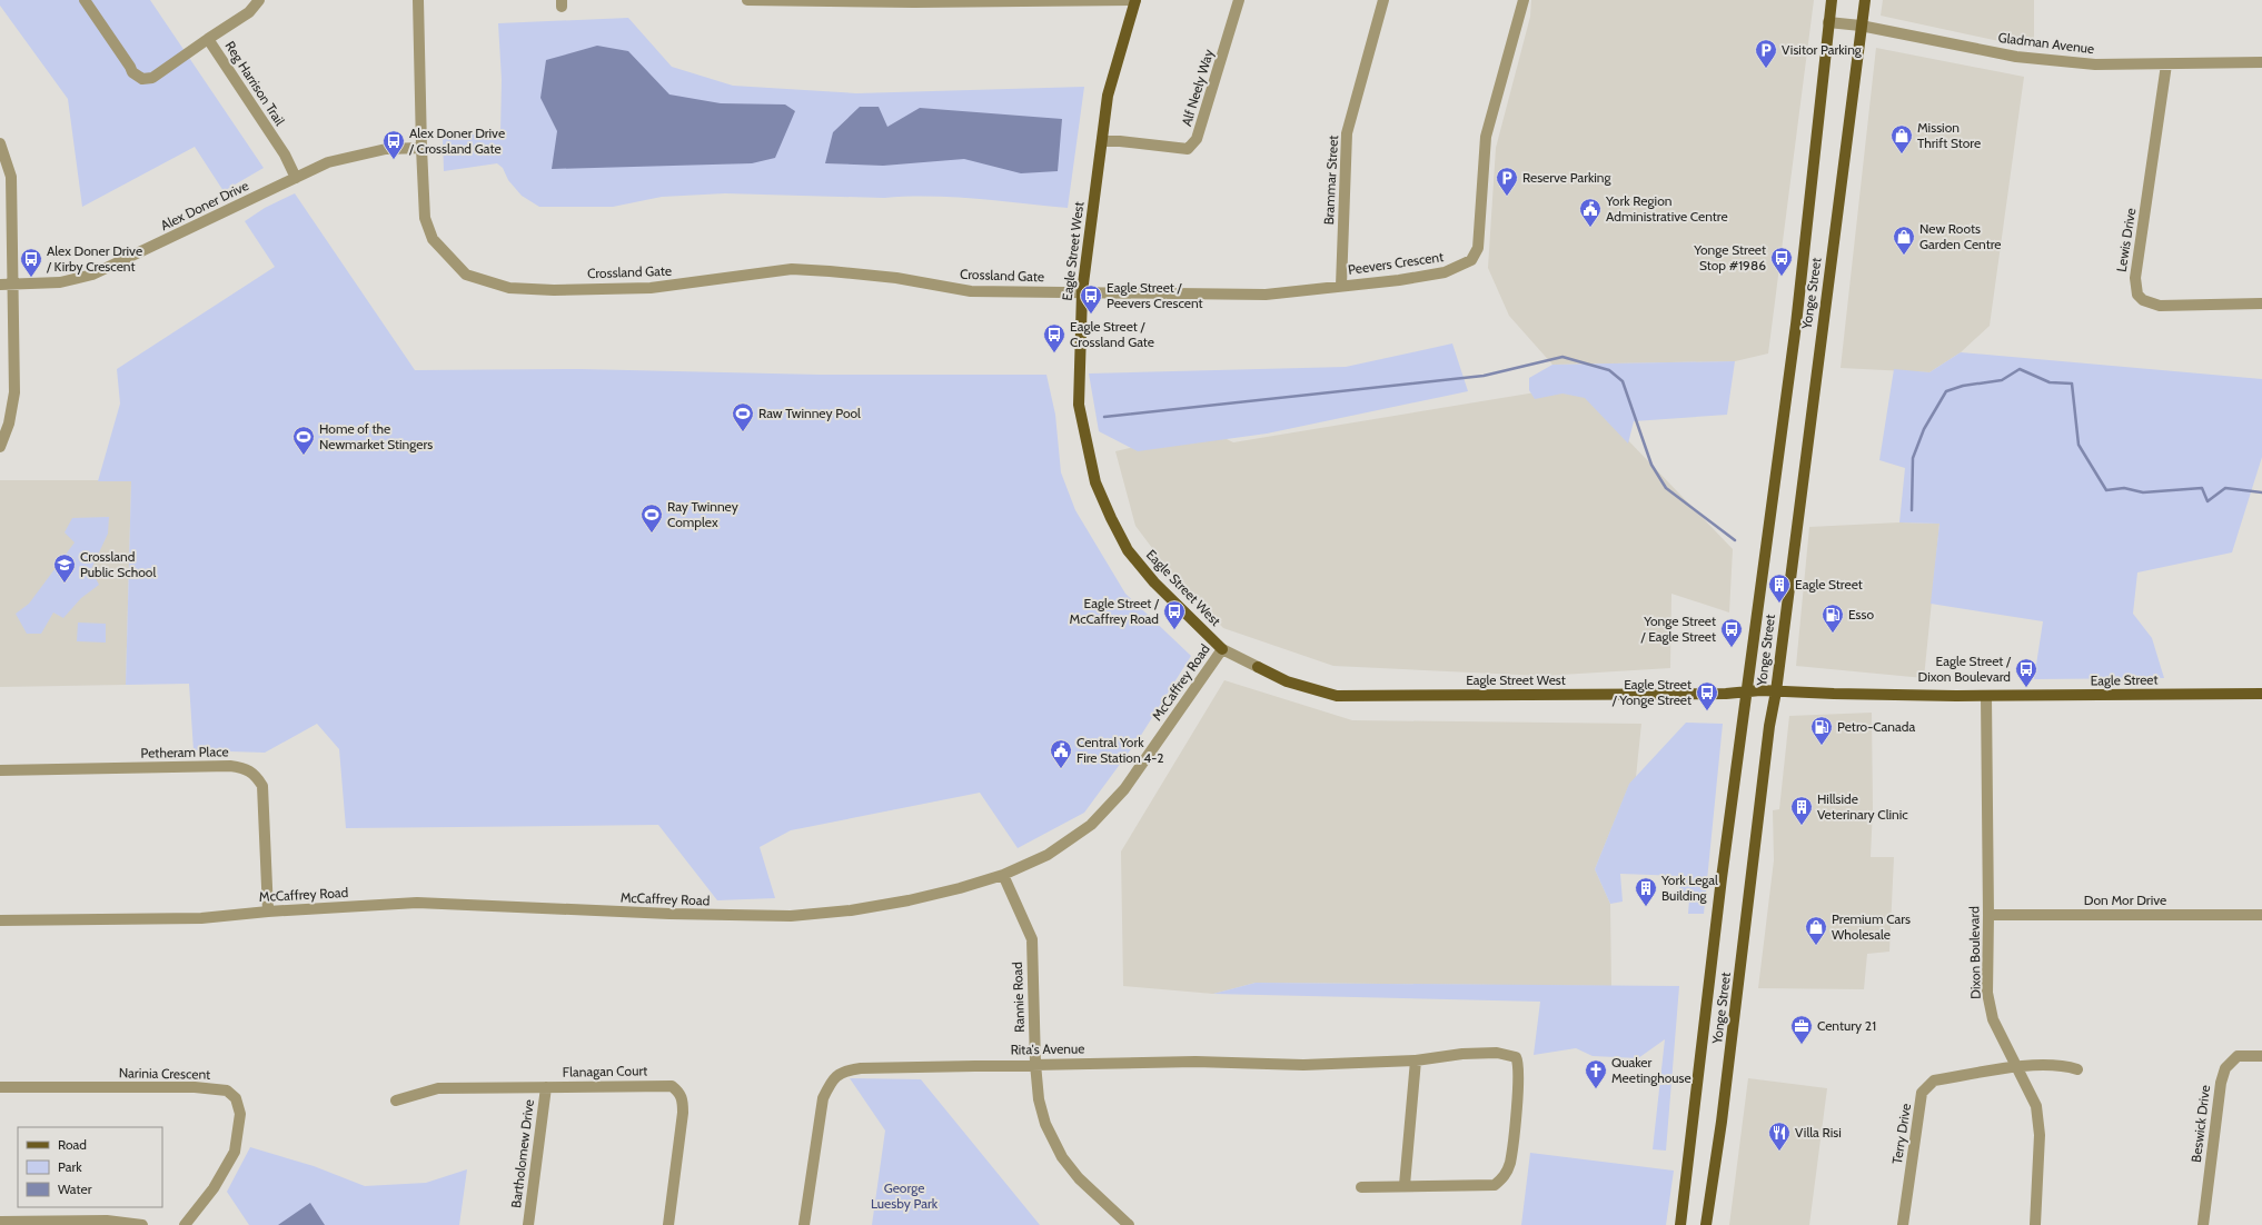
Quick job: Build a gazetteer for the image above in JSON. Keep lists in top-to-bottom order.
{
  "streets": {
    "main road": ["Eagle Street West", "Yonge Street", "Eagle Street"],
    "street": [
      "Gladman Avenue",
      "Reg Harrison Trail",
      "Alf Neely Way",
      "Brammar Street",
      "Alex Doner Drive",
      "Lewis Drive",
      "Peevers Crescent",
      "Crossland Gate",
      "McCaffrey Road",
      "Petheram Place",
      "Don Mor Drive",
      "Dixon Boulevard",
      "Rannie Road",
      "Rita's Avenue",
      "Flanagan Court",
      "Narinia Crescent",
      "Beswick Drive",
      "Terry Drive",
      "Bartholomew Drive"
    ]
  },
  "crossings": [
    ["Gladman Avenue", "Lewis Drive"],
    ["Gladman Avenue", "Yonge Street"],
    ["Reg Harrison Trail", "Alex Doner Drive"],
    ["Alf Neely Way", "Eagle Street West"],
    ["Brammar Street", "Peevers Crescent"],
    ["Alex Doner Drive", "Crossland Gate"],
    ["Eagle Street West", "Peevers Crescent"],
    ["Eagle Street West", "Crossland Gate"],
    ["Eagle Street West", "Yonge Street"],
    ["Eagle Street West", "Eagle Street"],
    ["Eagle Street West", "McCaffrey Road"],
    ["Peevers Crescent", "Crossland Gate"],
    ["Yonge Street", "Eagle Street"],
    ["Eagle Street", "Dixon Boulevard"],
    ["McCaffrey Road", "Petheram Place"],
    ["McCaffrey Road", "Rannie Road"],
    ["Don Mor Drive", "Dixon Boulevard"],
    ["Dixon Boulevard", "Terry Drive"],
    ["Rannie Road", "Rita's Avenue"],
    ["Flanagan Court", "Bartholomew Drive"]
  ],
  "parks": ["George Luesby Park"],
  "places": {
    "parking": ["Visitor Parking", "Reserve Parking"],
    "shop": ["Mission Thrift Store", "New Roots Garden Centre", "Premium Cars Wholesale"],
    "bus stop": [
      "Alex Doner Drive / Crossland Gate",
      "Yonge Street Stop #1986",
      "Alex Doner Drive / Kirby Crescent",
      "Eagle Street / Peevers Crescent",
      "Eagle Street / Crossland Gate",
      "Eagle Street / McCaffrey Road",
      "Yonge Street / Eagle Street",
      "Eagle Street / Dixon Boulevard",
      "Eagle Street / Yonge Street"
    ],
    "public building": ["York Region Administrative Centre", "Central York Fire Station 4-2"],
    "sports": ["Raw Twinney Pool", "Home of the Newmarket Stingers", "Ray Twinney Complex"],
    "school or university": ["Crossland Public School"],
    "building": ["Eagle Street", "Hillside Veterinary Clinic", "York Legal Building"],
    "fuel station": ["Esso", "Petro-Canada"],
    "office": ["Century 21"],
    "church": ["Quaker Meetinghouse"],
    "restaurant": ["Villa Risi"]
  },
  "legend": ["Road", "Park", "Water"]
}
